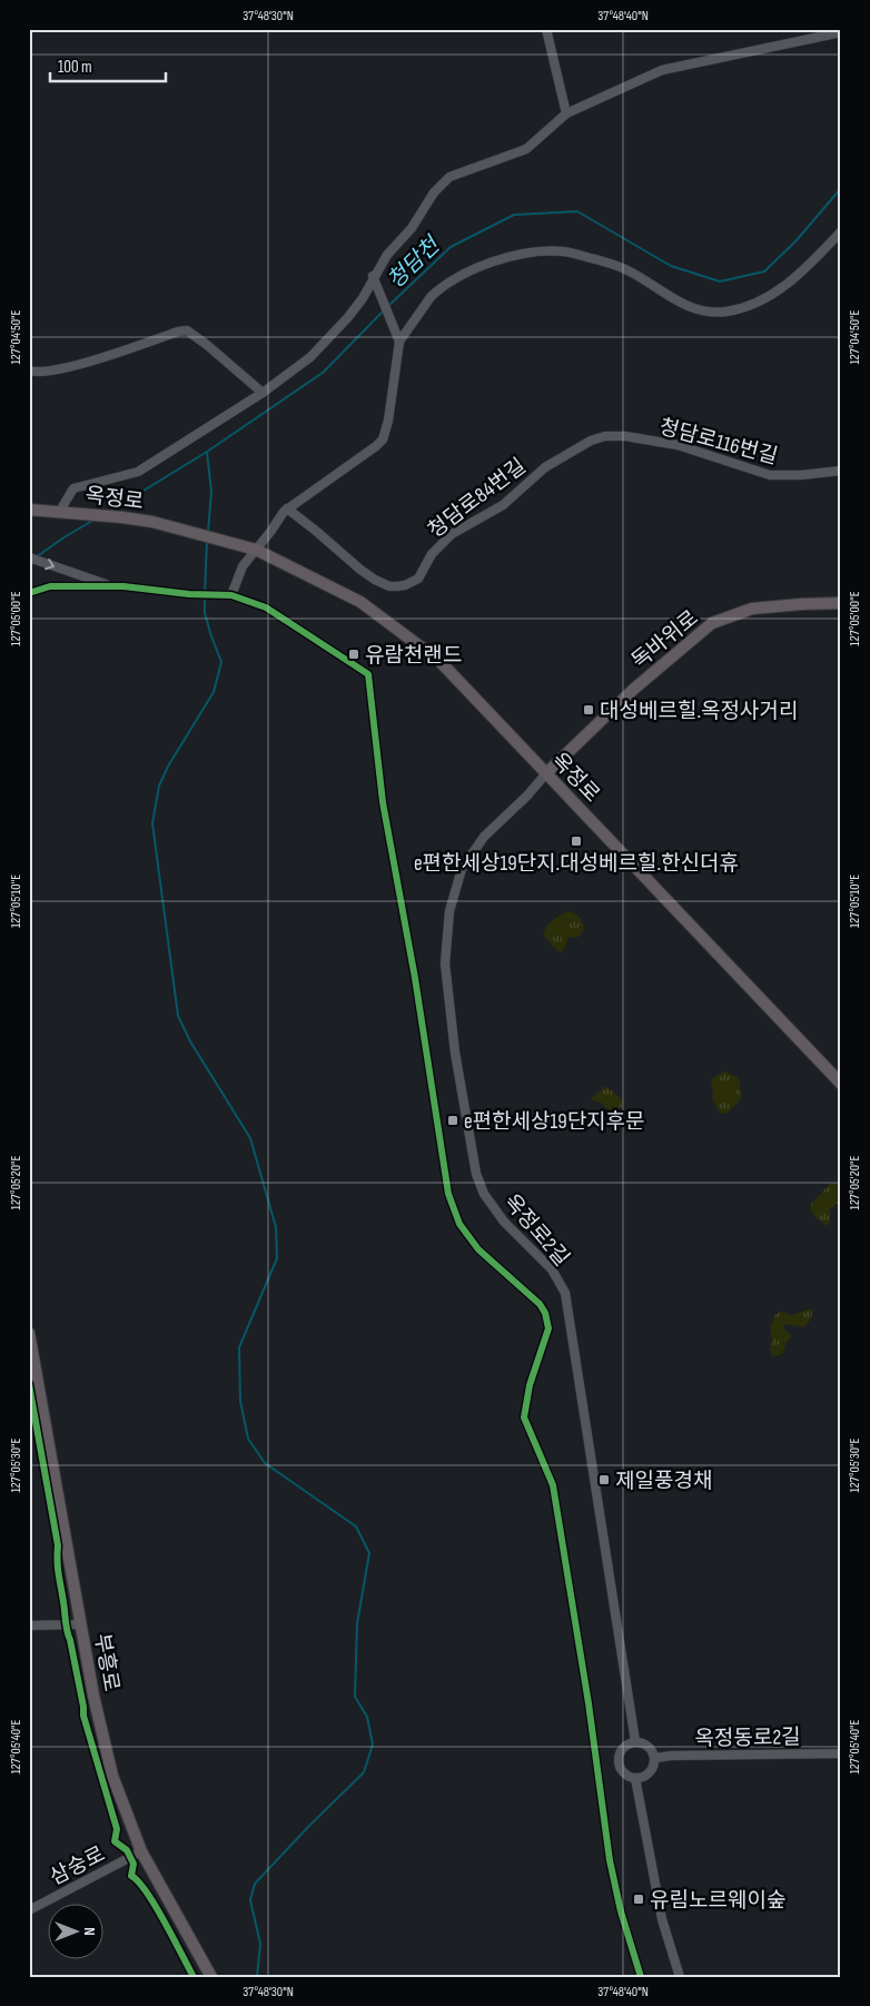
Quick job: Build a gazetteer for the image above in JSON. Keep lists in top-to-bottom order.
{
  "streets": {
    "main road": ["옥정로", "독바위로", "부흥로"],
    "street": [
      "청담로116번길",
      "청담로84번길",
      "옥정로2길",
      "옥정동로2길",
      "삼숭로"
    ]
  },
  "crossings": [
    ["청담로116번길", "청담로84번길"],
    ["옥정로", "독바위로"],
    ["옥정로", "옥정로2길"],
    ["독바위로", "옥정로2길"],
    ["옥정로2길", "옥정동로2길"],
    ["부흥로", "삼숭로"]
  ],
  "water": ["청담천"],
  "places": {
    "transit": [
      "유람천랜드",
      "대성베르힐.옥정사거리",
      "e편한세상19단지.대성베르힐.한신더휴",
      "e편한세상19단지후문",
      "제일풍경채",
      "유림노르웨이숲"
    ]
  },
  "scale_bar": "100 m",
  "north": "right",
  "coordinates": [
    "37°48'30\"N",
    "37°48'40\"N",
    "127°04'50\"E",
    "127°05'00\"E",
    "127°05'10\"E",
    "127°05'20\"E",
    "127°05'30\"E",
    "127°05'40\"E"
  ]
}
